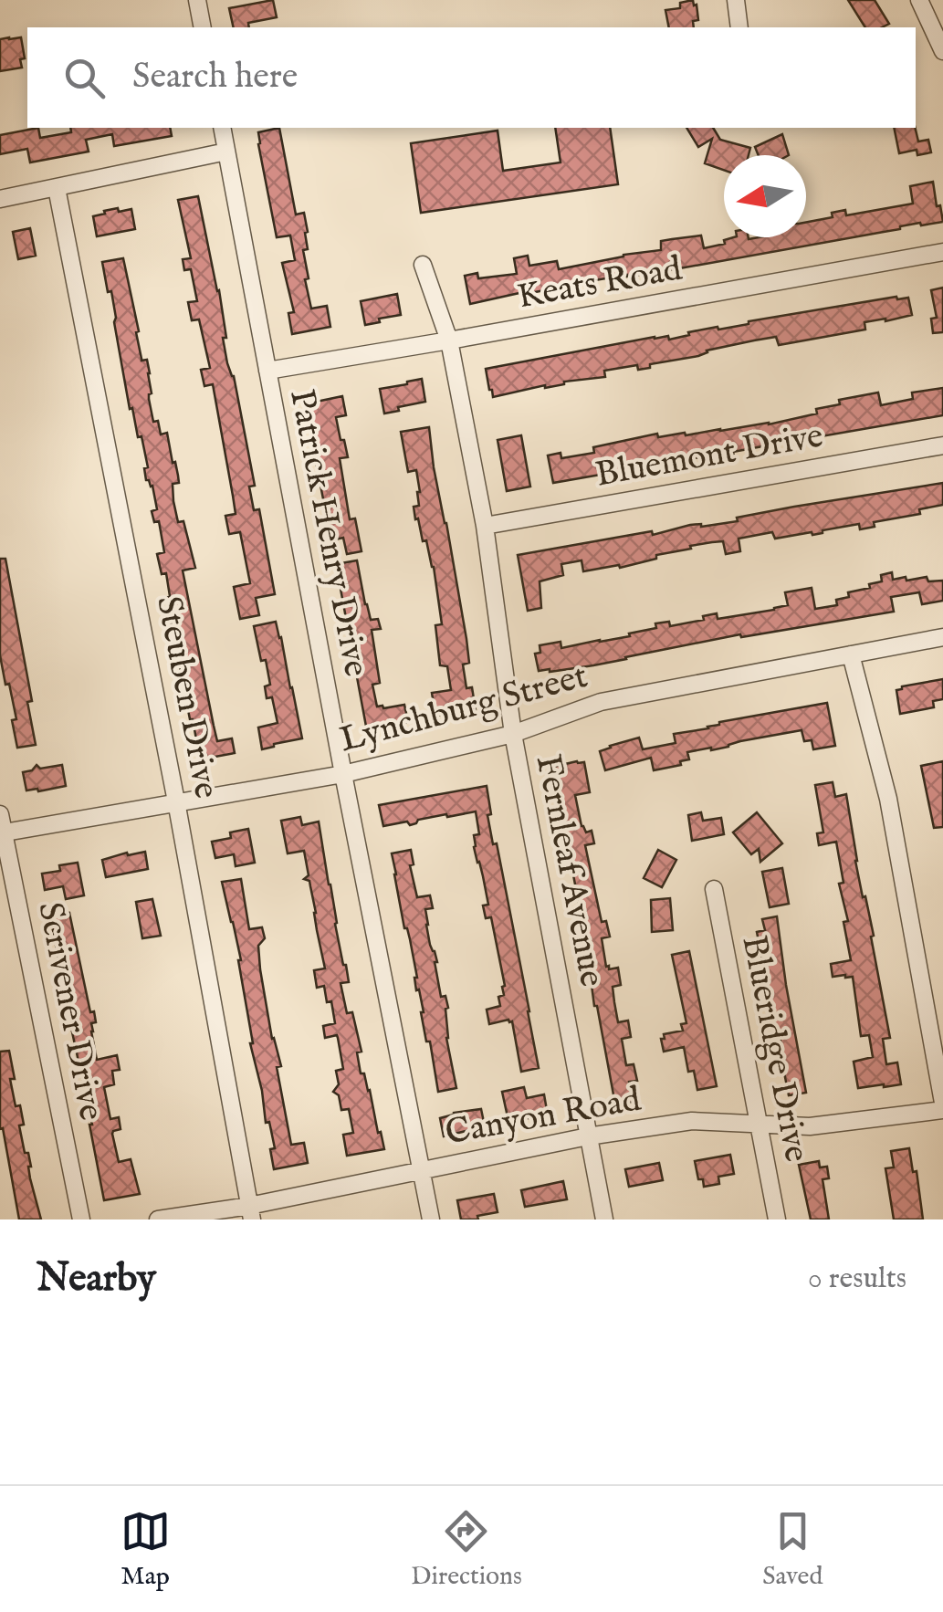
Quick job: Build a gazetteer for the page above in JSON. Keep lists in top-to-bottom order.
{
  "streets": {
    "street": [
      "Keats Road",
      "Bluemont Drive",
      "Patrick Henry Drive",
      "Steuben Drive",
      "Lynchburg Street",
      "Fernleaf Avenue",
      "Scrivener Drive",
      "Blueridge Drive",
      "Canyon Road"
    ]
  },
  "crossings": [
    ["Keats Road", "Patrick Henry Drive"],
    ["Keats Road", "Fernleaf Avenue"],
    ["Bluemont Drive", "Fernleaf Avenue"],
    ["Patrick Henry Drive", "Lynchburg Street"],
    ["Patrick Henry Drive", "Canyon Road"],
    ["Steuben Drive", "Lynchburg Street"],
    ["Steuben Drive", "Canyon Road"],
    ["Lynchburg Street", "Fernleaf Avenue"],
    ["Lynchburg Street", "Scrivener Drive"],
    ["Fernleaf Avenue", "Canyon Road"],
    ["Blueridge Drive", "Canyon Road"]
  ],
  "north": "left",
  "page": {
    "search": "Search here",
    "heading": ["Nearby", "0 results"],
    "nav": ["Map", "Directions", "Saved"]
  }
}
